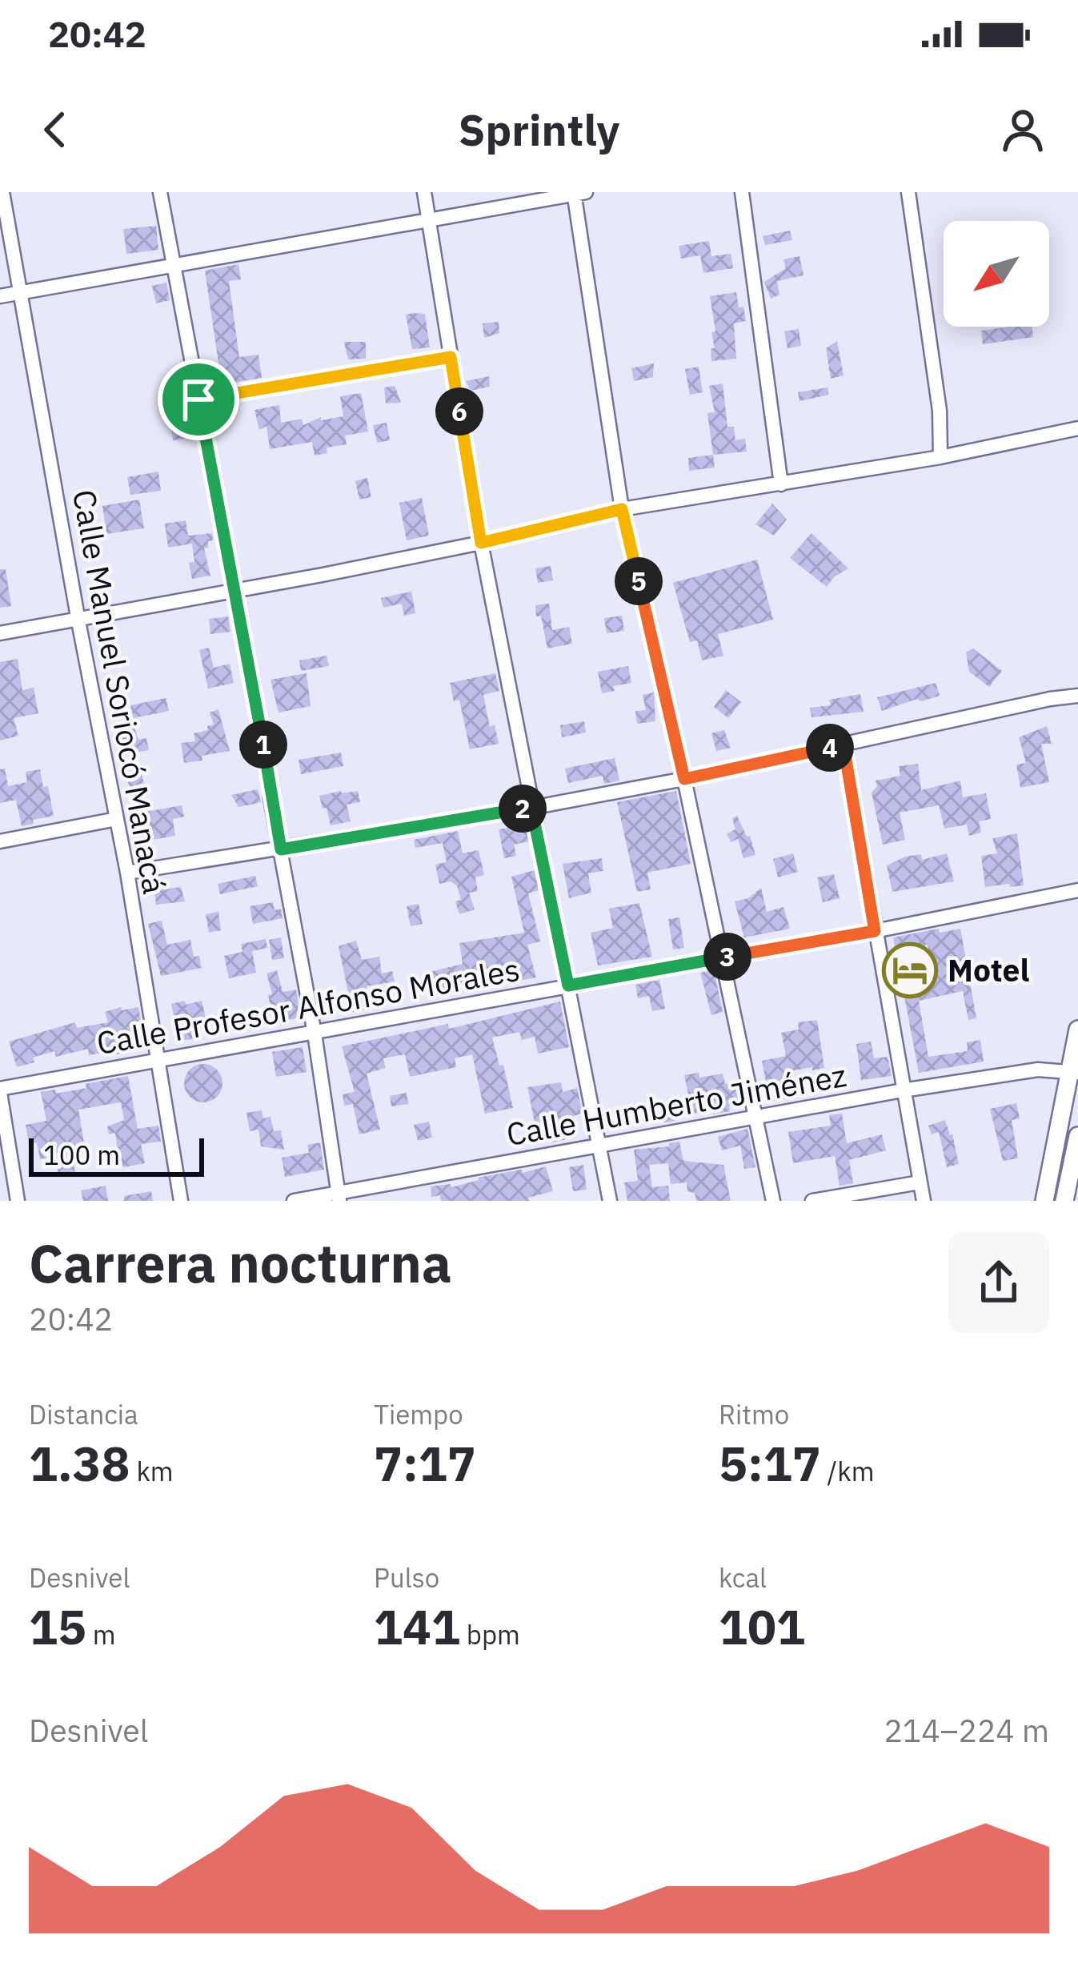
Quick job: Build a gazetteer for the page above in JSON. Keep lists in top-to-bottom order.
{
  "streets": {
    "street": ["Calle Manuel Soriocó Manacá", "Calle Profesor Alfonso Morales", "Calle Humberto Jiménez"]
  },
  "crossings": [
    ["Calle Manuel Soriocó Manacá", "Calle Profesor Alfonso Morales"]
  ],
  "places": {
    "hotel": ["Motel"]
  },
  "scale_bar": "100 m",
  "north": "bottom left",
  "page": {
    "status": "20:42",
    "header": "Sprintly",
    "pins": [
      "6",
      "5",
      "1",
      "4",
      "2",
      "3"
    ],
    "scale": "100 m",
    "heading": ["Carrera nocturna", "20:42"],
    "stats": [
      ["Distancia", "1.38 km"],
      ["Tiempo", "7:17"],
      ["Ritmo", "5:17 /km"],
      ["Desnivel", "15 m"],
      ["Pulso", "141 bpm"],
      ["kcal", "101"]
    ],
    "chart": ["Desnivel", "214–224 m"]
  }
}
